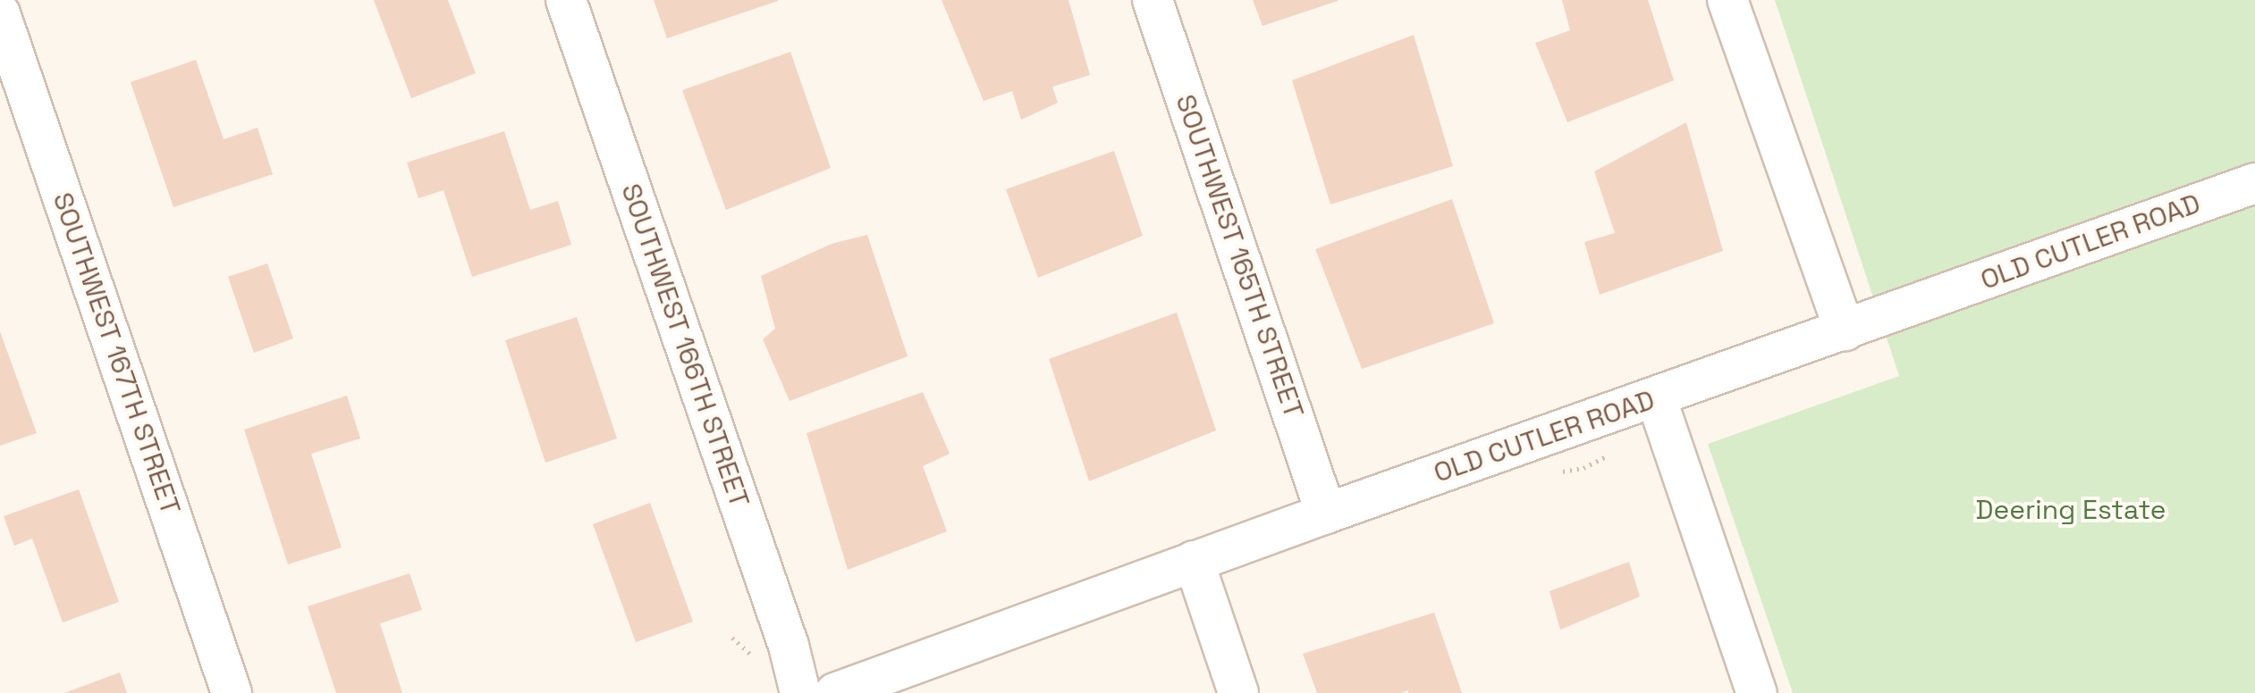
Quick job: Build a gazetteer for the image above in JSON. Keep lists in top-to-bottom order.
{
  "streets": {
    "street": [
      "OLD CUTLER ROAD",
      "SOUTHWEST 165TH STREET",
      "SOUTHWEST 166TH STREET",
      "SOUTHWEST 167TH STREET"
    ]
  },
  "crossings": [
    ["OLD CUTLER ROAD", "SOUTHWEST 165TH STREET"]
  ],
  "parks": ["Deering Estate"]
}
